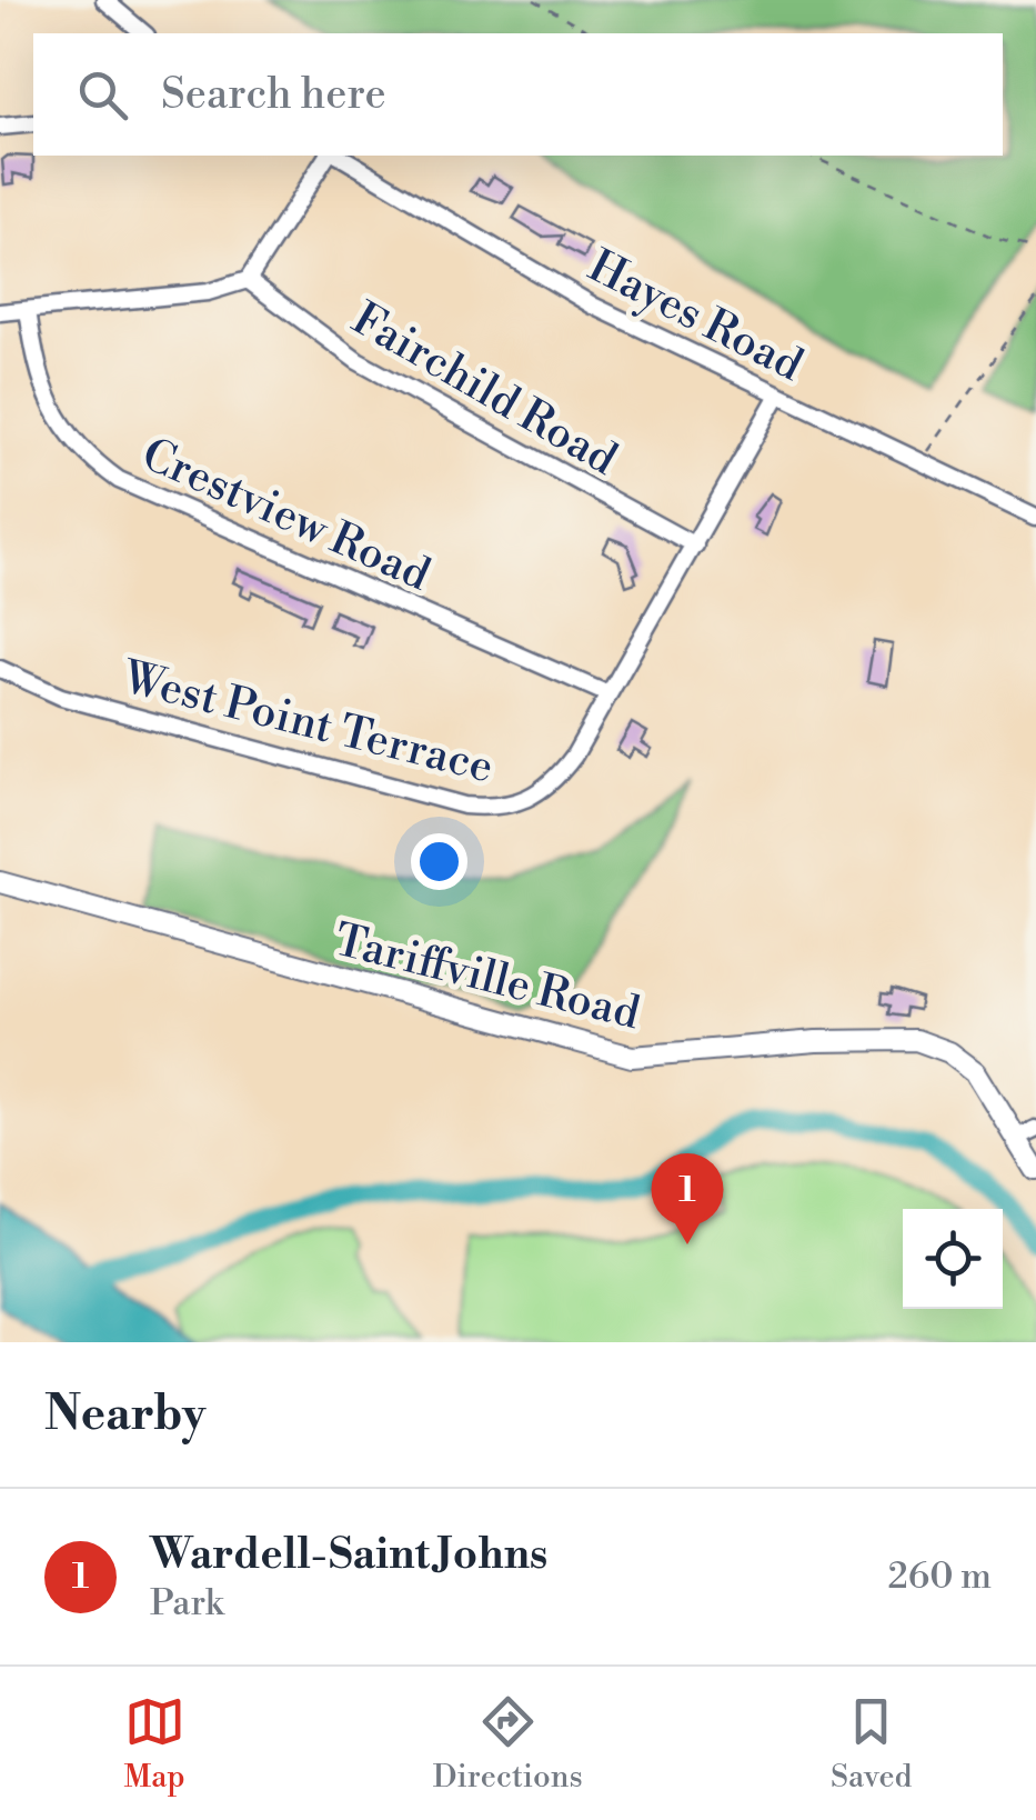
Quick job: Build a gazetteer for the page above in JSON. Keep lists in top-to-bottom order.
{
  "streets": {
    "main road": ["Tariffville Road"],
    "street": [
      "Hayes Road",
      "Fairchild Road",
      "Crestview Road",
      "West Point Terrace"
    ]
  },
  "crossings": [
    ["Hayes Road", "West Point Terrace"],
    ["Fairchild Road", "West Point Terrace"],
    ["Crestview Road", "West Point Terrace"]
  ],
  "page": {
    "search": "Search here",
    "pins": "1",
    "heading": "Nearby",
    "list": [
      {
        "mark": "1",
        "name": "Wardell-Saint Johns",
        "note": "Park",
        "value": "260 m"
      }
    ],
    "nav": ["Map", "Directions", "Saved"]
  }
}
